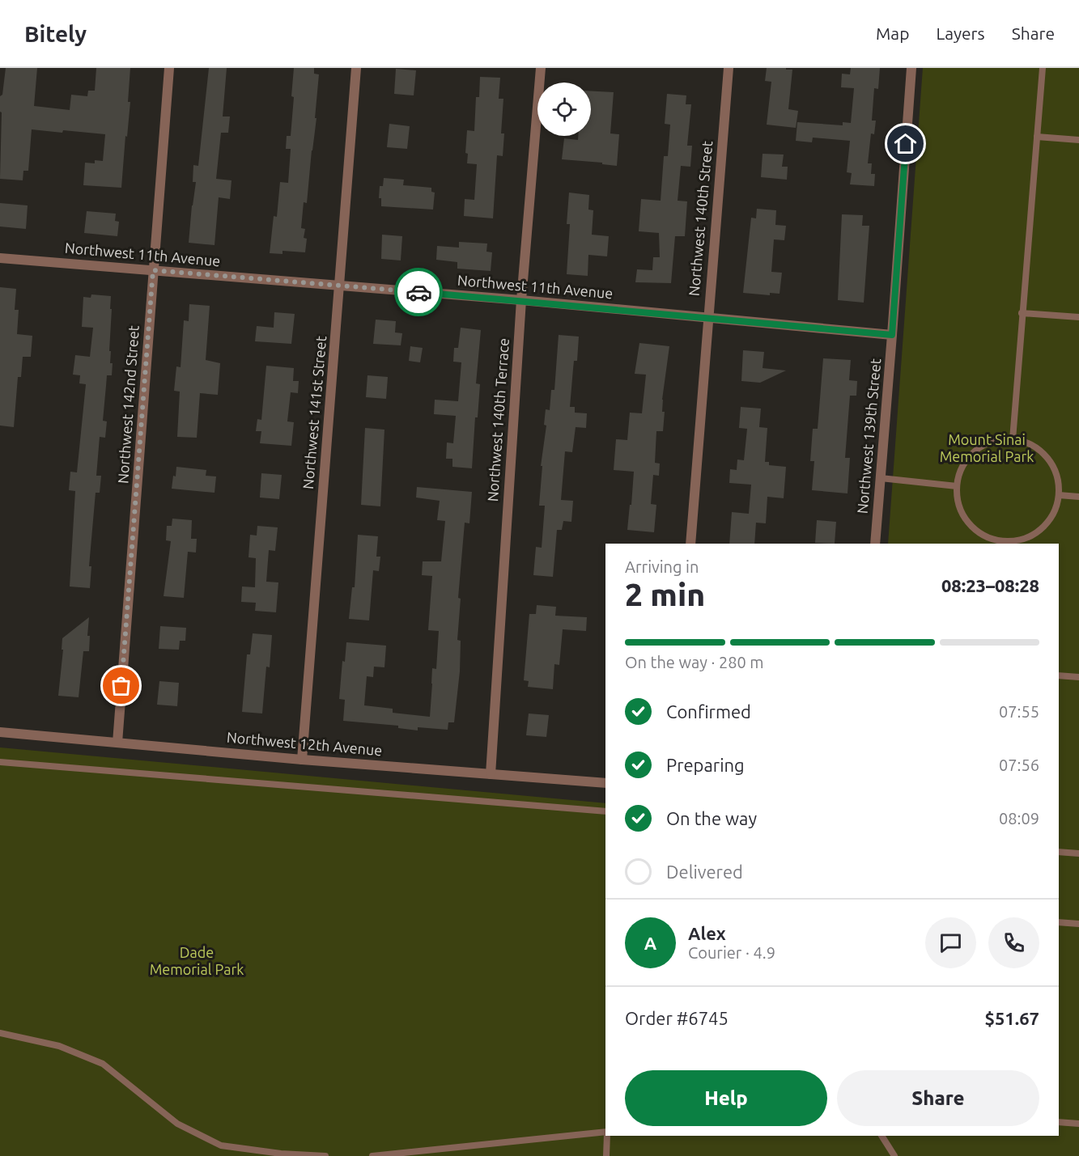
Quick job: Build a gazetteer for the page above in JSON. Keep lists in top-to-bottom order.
{
  "streets": {
    "street": [
      "Northwest 140th Street",
      "Northwest 11th Avenue",
      "Northwest 142nd Street",
      "Northwest 141st Street",
      "Northwest 140th Terrace",
      "Northwest 139th Street",
      "Northwest 12th Avenue"
    ]
  },
  "crossings": [
    ["Northwest 140th Street", "Northwest 11th Avenue"],
    ["Northwest 11th Avenue", "Northwest 142nd Street"],
    ["Northwest 11th Avenue", "Northwest 141st Street"],
    ["Northwest 11th Avenue", "Northwest 140th Terrace"],
    ["Northwest 11th Avenue", "Northwest 139th Street"],
    ["Northwest 142nd Street", "Northwest 12th Avenue"],
    ["Northwest 141st Street", "Northwest 12th Avenue"],
    ["Northwest 140th Terrace", "Northwest 12th Avenue"]
  ],
  "parks": ["Mount Sinai Memorial Park", "Dade Memorial Park"],
  "page": {
    "header": "Bitely",
    "nav": ["Map", "Layers", "Share"],
    "heading": ["2 min", "Arriving in", "08:23–08:28"],
    "panel": [
      "Alex",
      "Courier · 4.9",
      "Order #6745",
      "$51.67"
    ],
    "bar": "On the way · 280 m",
    "list": [
      ["Confirmed", "07:55"],
      ["Preparing", "07:56"],
      ["On the way", "08:09"],
      "Delivered"
    ],
    "round": "A",
    "buttons": ["Help", "Share"]
  }
}
